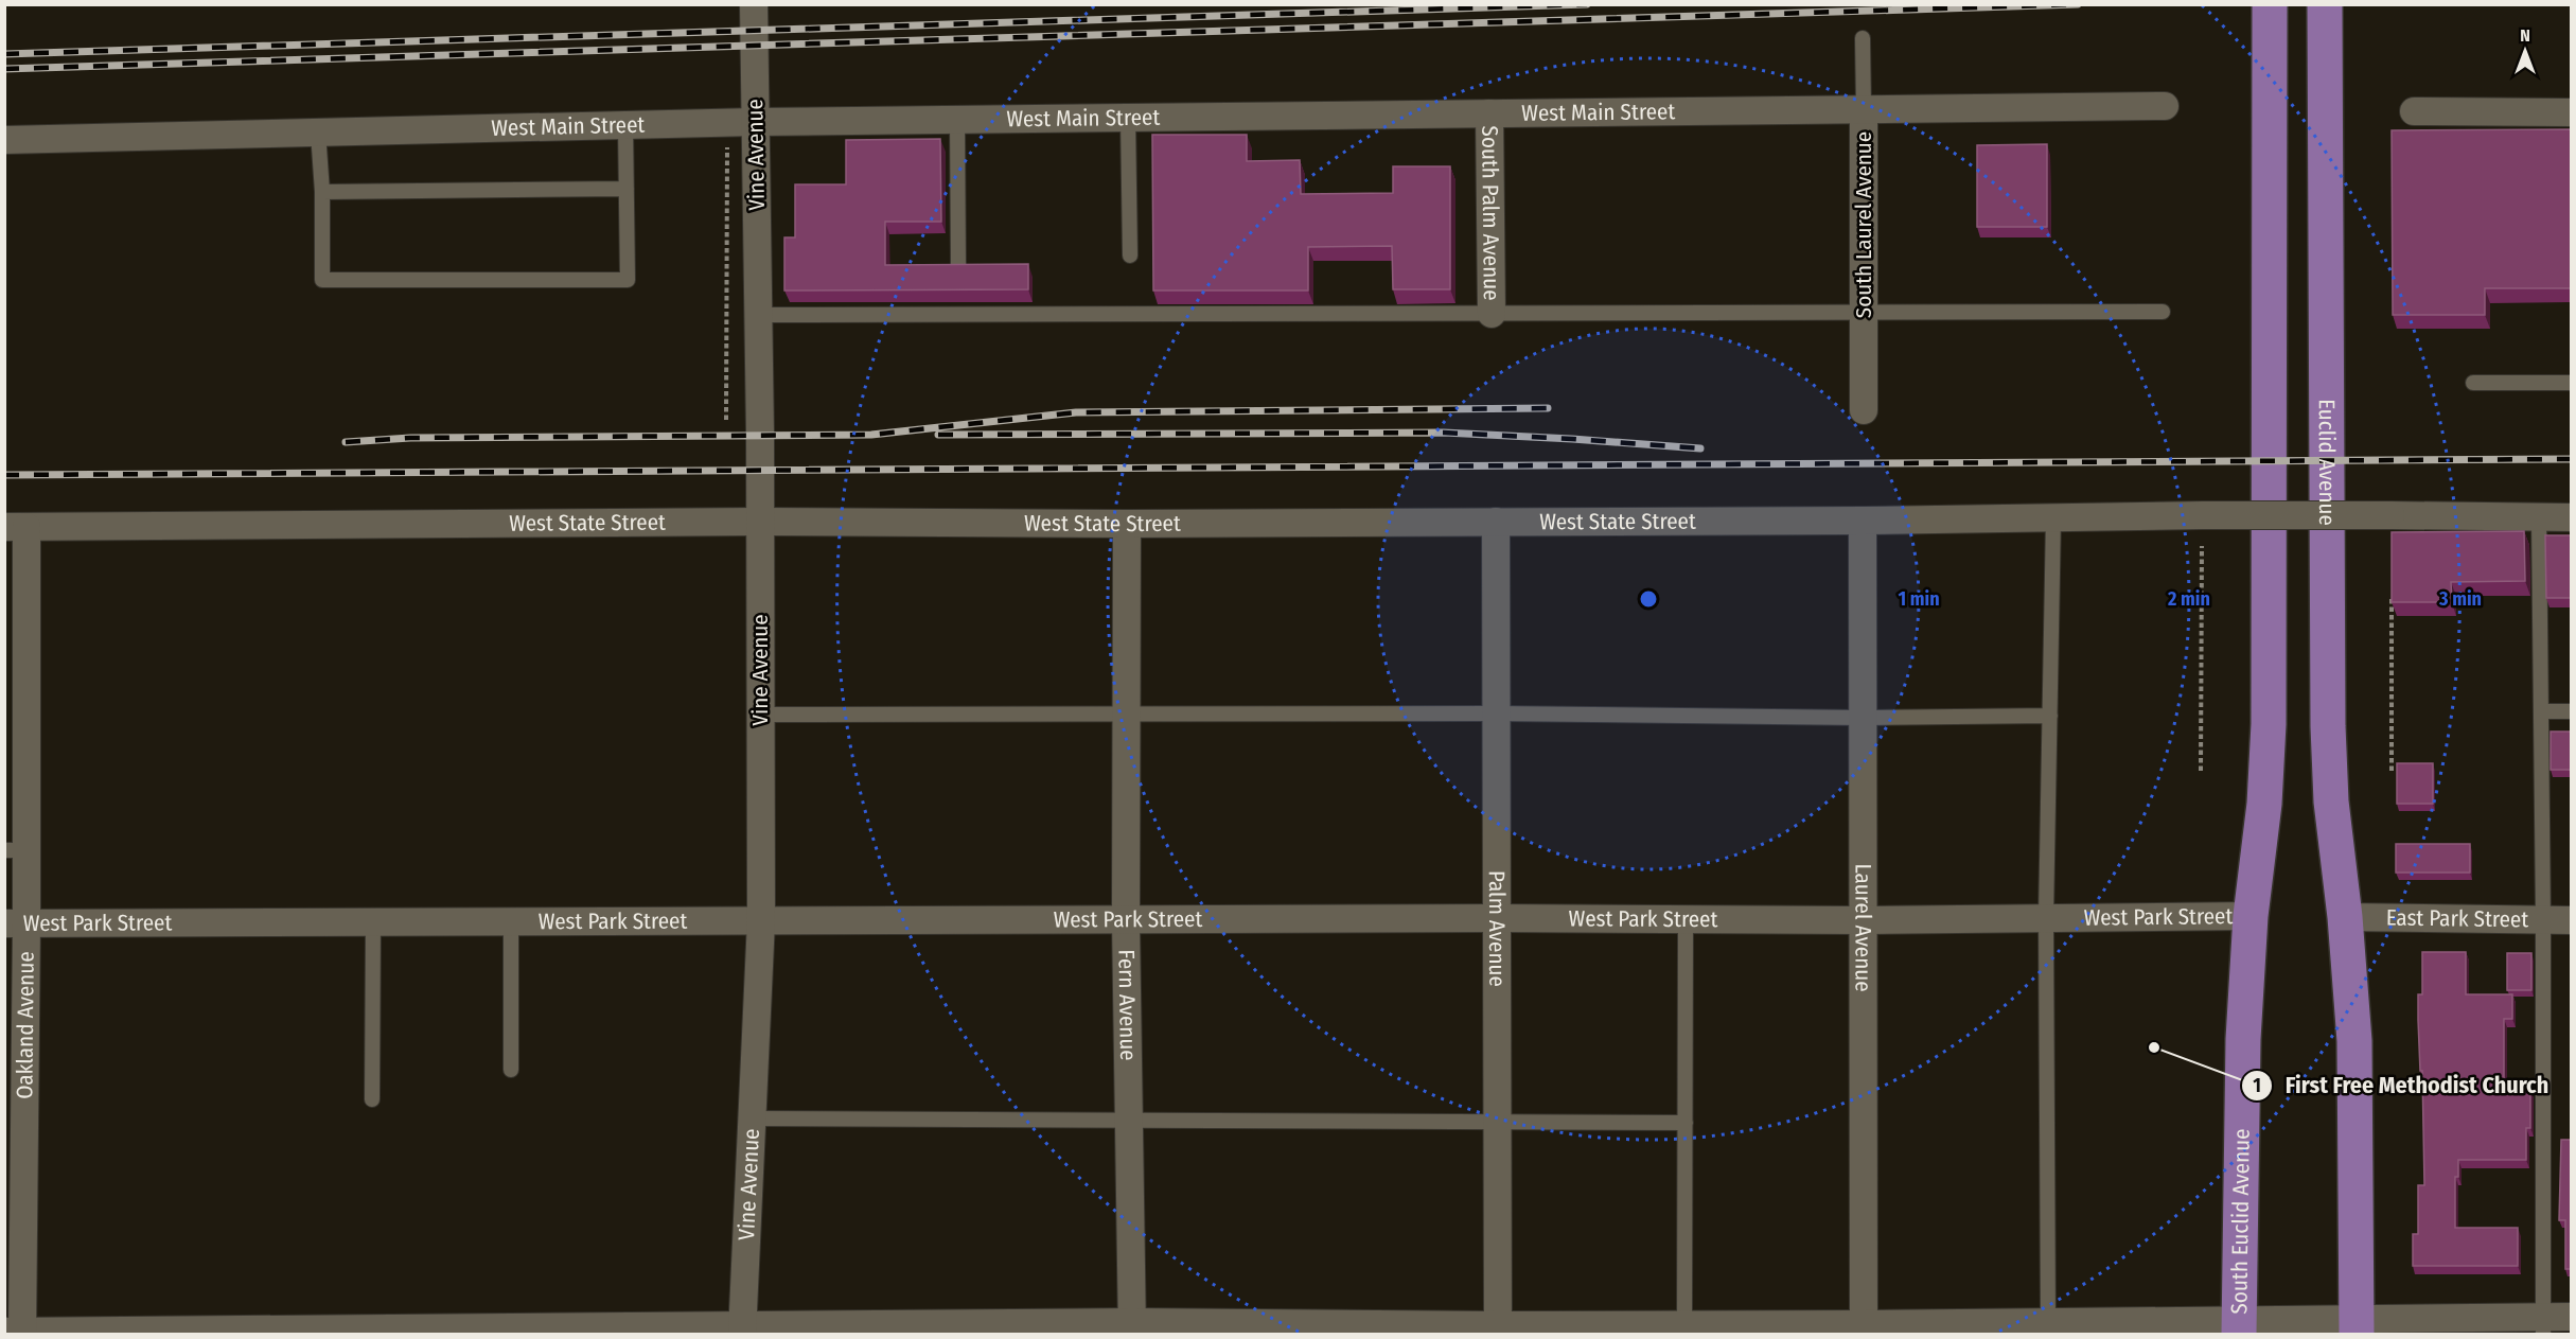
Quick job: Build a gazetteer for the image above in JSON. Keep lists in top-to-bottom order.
{
  "streets": {
    "main road": ["Euclid Avenue", "South Euclid Avenue"],
    "street": [
      "West Main Street",
      "Vine Avenue",
      "South Palm Avenue",
      "South Laurel Avenue",
      "West State Street",
      "West Park Street",
      "East Park Street",
      "Palm Avenue",
      "Laurel Avenue",
      "Fern Avenue",
      "Oakland Avenue"
    ]
  },
  "crossings": [
    ["West Main Street", "Vine Avenue"],
    ["West Main Street", "South Palm Avenue"],
    ["West Main Street", "South Laurel Avenue"],
    ["Vine Avenue", "West State Street"],
    ["Vine Avenue", "West Park Street"],
    ["Euclid Avenue", "East Park Street"],
    ["West State Street", "Palm Avenue"],
    ["West State Street", "Laurel Avenue"],
    ["West State Street", "Fern Avenue"],
    ["West State Street", "Oakland Avenue"],
    ["West Park Street", "Palm Avenue"],
    ["West Park Street", "Laurel Avenue"],
    ["West Park Street", "Fern Avenue"],
    ["West Park Street", "Oakland Avenue"],
    ["West Park Street", "South Euclid Avenue"]
  ],
  "places": ["First Free Methodist Church"],
  "north": "top",
  "rings": ["1 min", "2 min", "3 min"]
}
